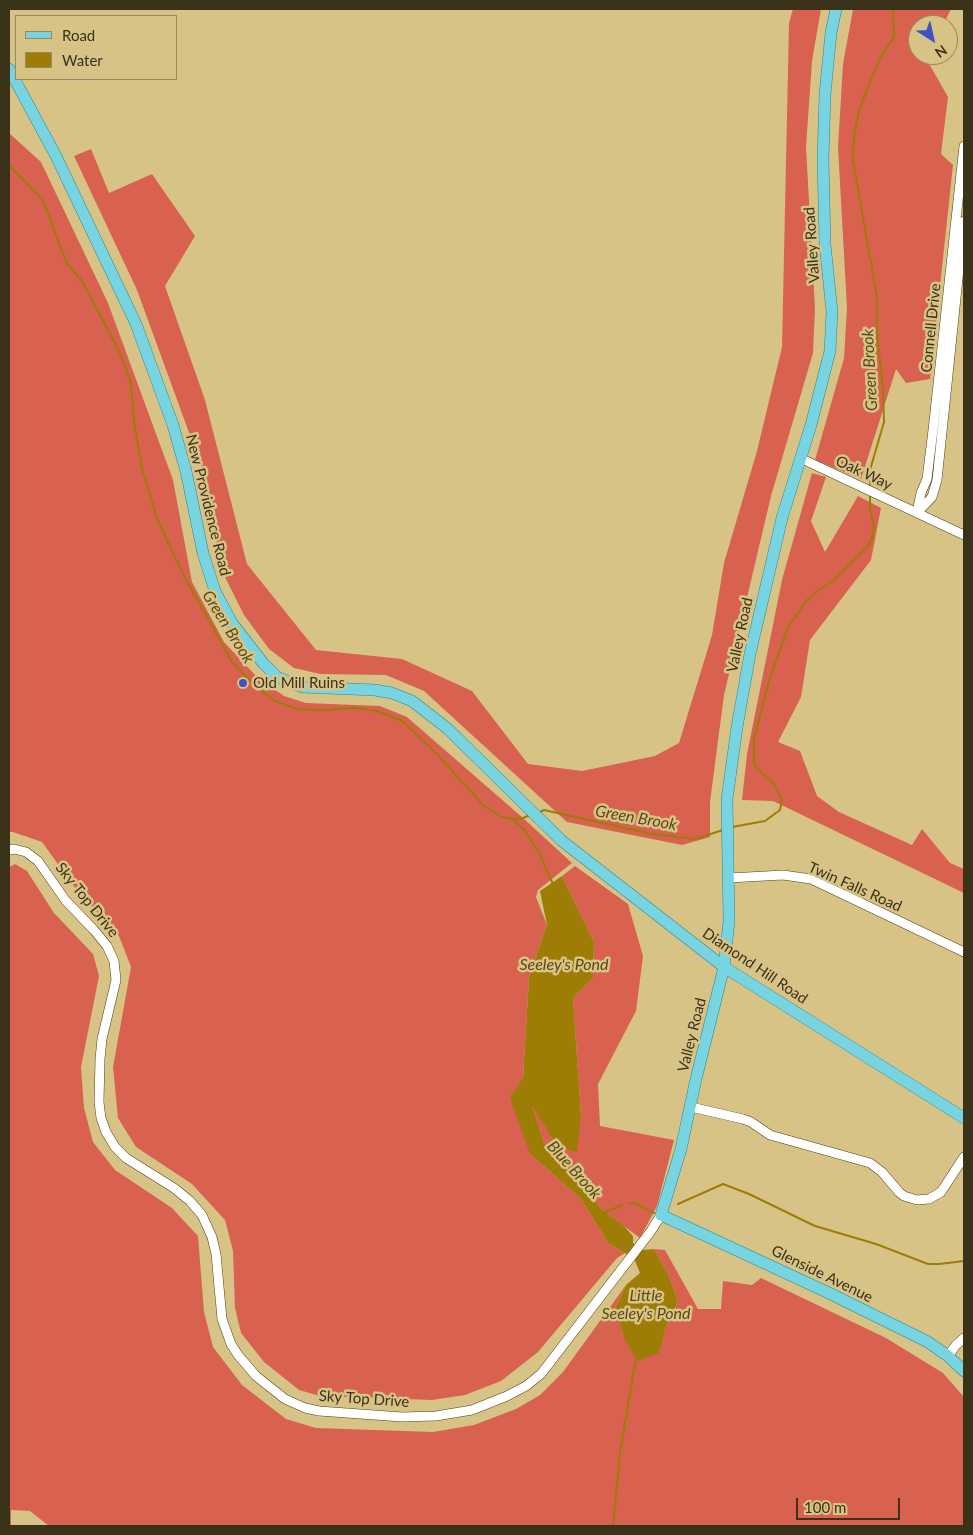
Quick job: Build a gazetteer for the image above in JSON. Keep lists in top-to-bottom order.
{
  "streets": {
    "main road": [
      "Valley Road",
      "New Providence Road",
      "Diamond Hill Road",
      "Glenside Avenue"
    ],
    "street": [
      "Connell Drive",
      "Oak Way",
      "Twin Falls Road",
      "Sky Top Drive"
    ]
  },
  "crossings": [
    ["Valley Road", "Oak Way"],
    ["Valley Road", "Twin Falls Road"],
    ["Valley Road", "Sky Top Drive"],
    ["Valley Road", "Diamond Hill Road"],
    ["Valley Road", "Glenside Avenue"],
    ["Connell Drive", "Oak Way"],
    ["New Providence Road", "Diamond Hill Road"]
  ],
  "water": [
    "Green Brook",
    "Seeley's Pond",
    "Blue Brook",
    "Little Seeley's Pond"
  ],
  "places": ["Old Mill Ruins"],
  "legend": ["Road", "Water"],
  "scale_bar": "100 m",
  "north": "bottom right"
}
